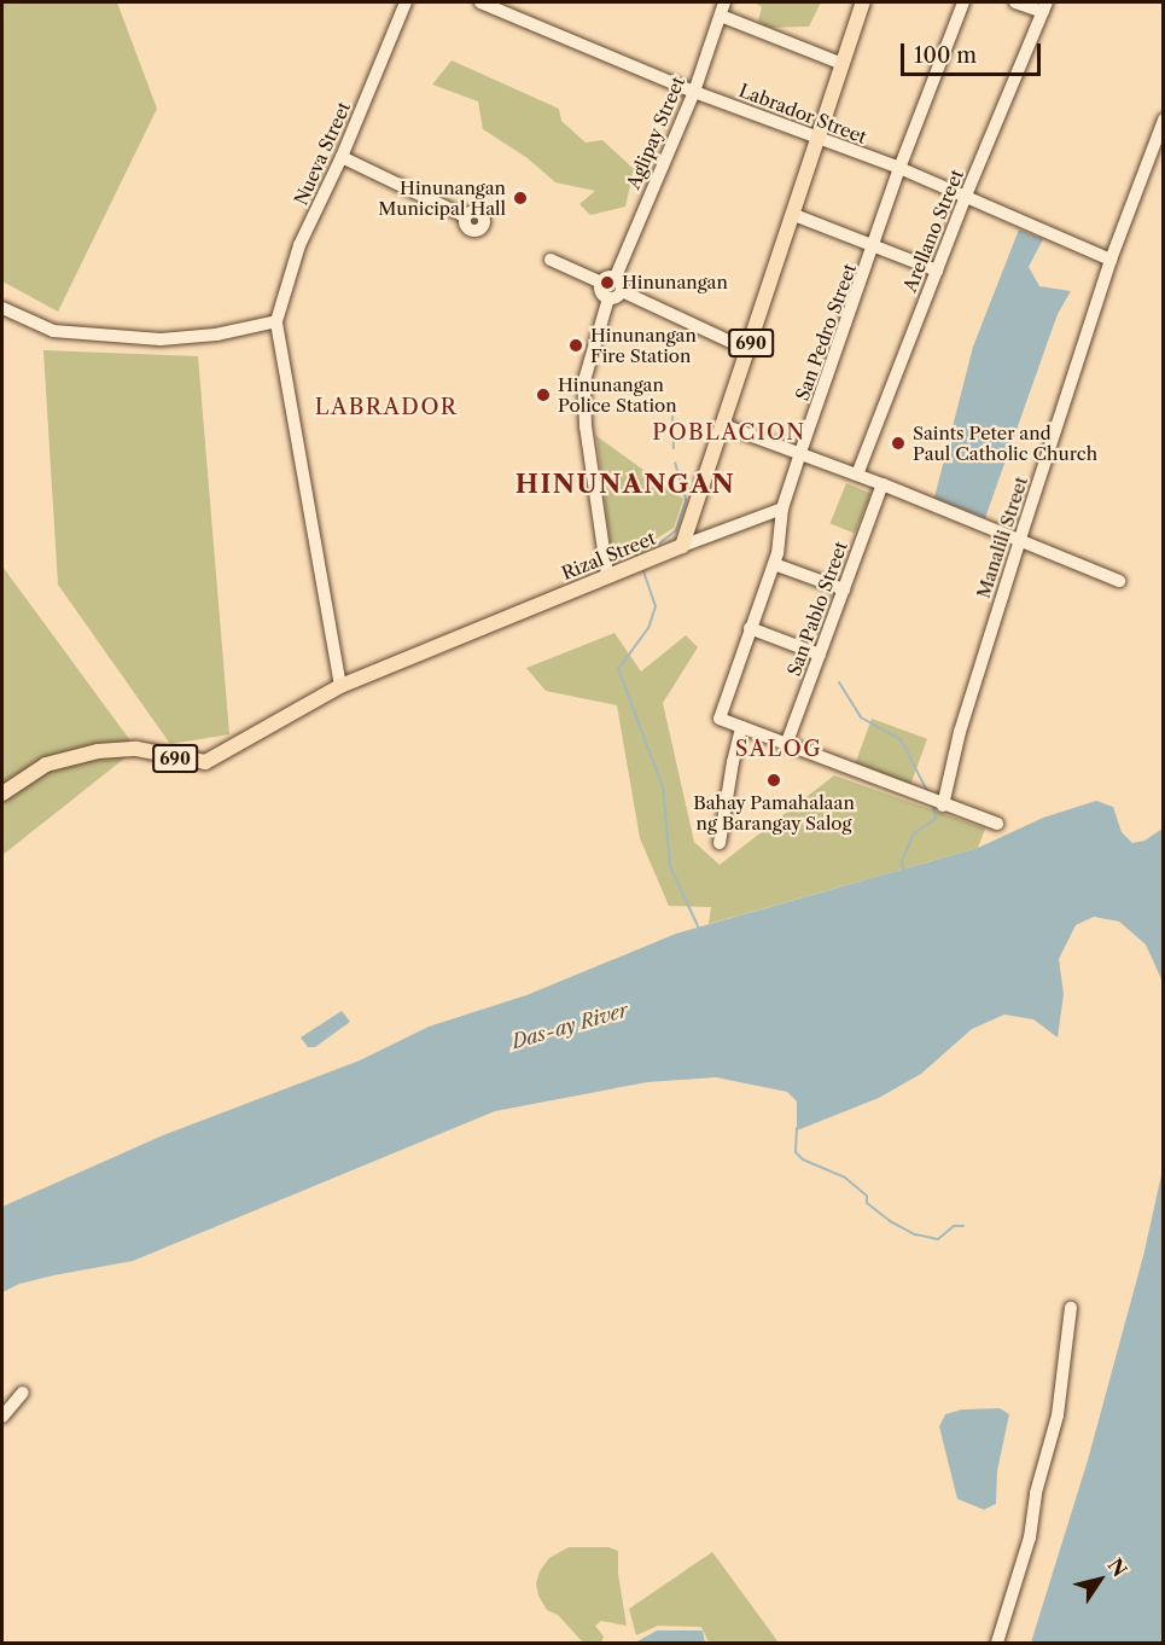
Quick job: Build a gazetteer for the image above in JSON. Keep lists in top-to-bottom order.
{
  "streets": {
    "main road": ["690", "Rizal Street"],
    "street": [
      "Labrador Street",
      "Aglipay Street",
      "Nueva Street",
      "Arellano Street",
      "San Pedro Street",
      "Manalili Street",
      "San Pablo Street"
    ]
  },
  "crossings": [
    ["Labrador Street", "Aglipay Street"],
    ["Labrador Street", "Arellano Street"],
    ["Labrador Street", "San Pedro Street"],
    ["Labrador Street", "Manalili Street"],
    ["Labrador Street", "Rizal Street"],
    ["690", "Rizal Street"]
  ],
  "districts": [
    "LABRADOR",
    "POBLACION",
    "HINUNANGAN",
    "SALOG"
  ],
  "water": ["Das-ay River"],
  "places": [
    "Hinunangan Municipal Hall",
    "Hinunangan",
    "Hinunangan Fire Station",
    "Hinunangan Police Station",
    "Saints Peter and Paul Catholic Church",
    "Bahay Pamahalaan ng Barangay Salog"
  ],
  "scale_bar": "100 m",
  "north": "top right"
}
